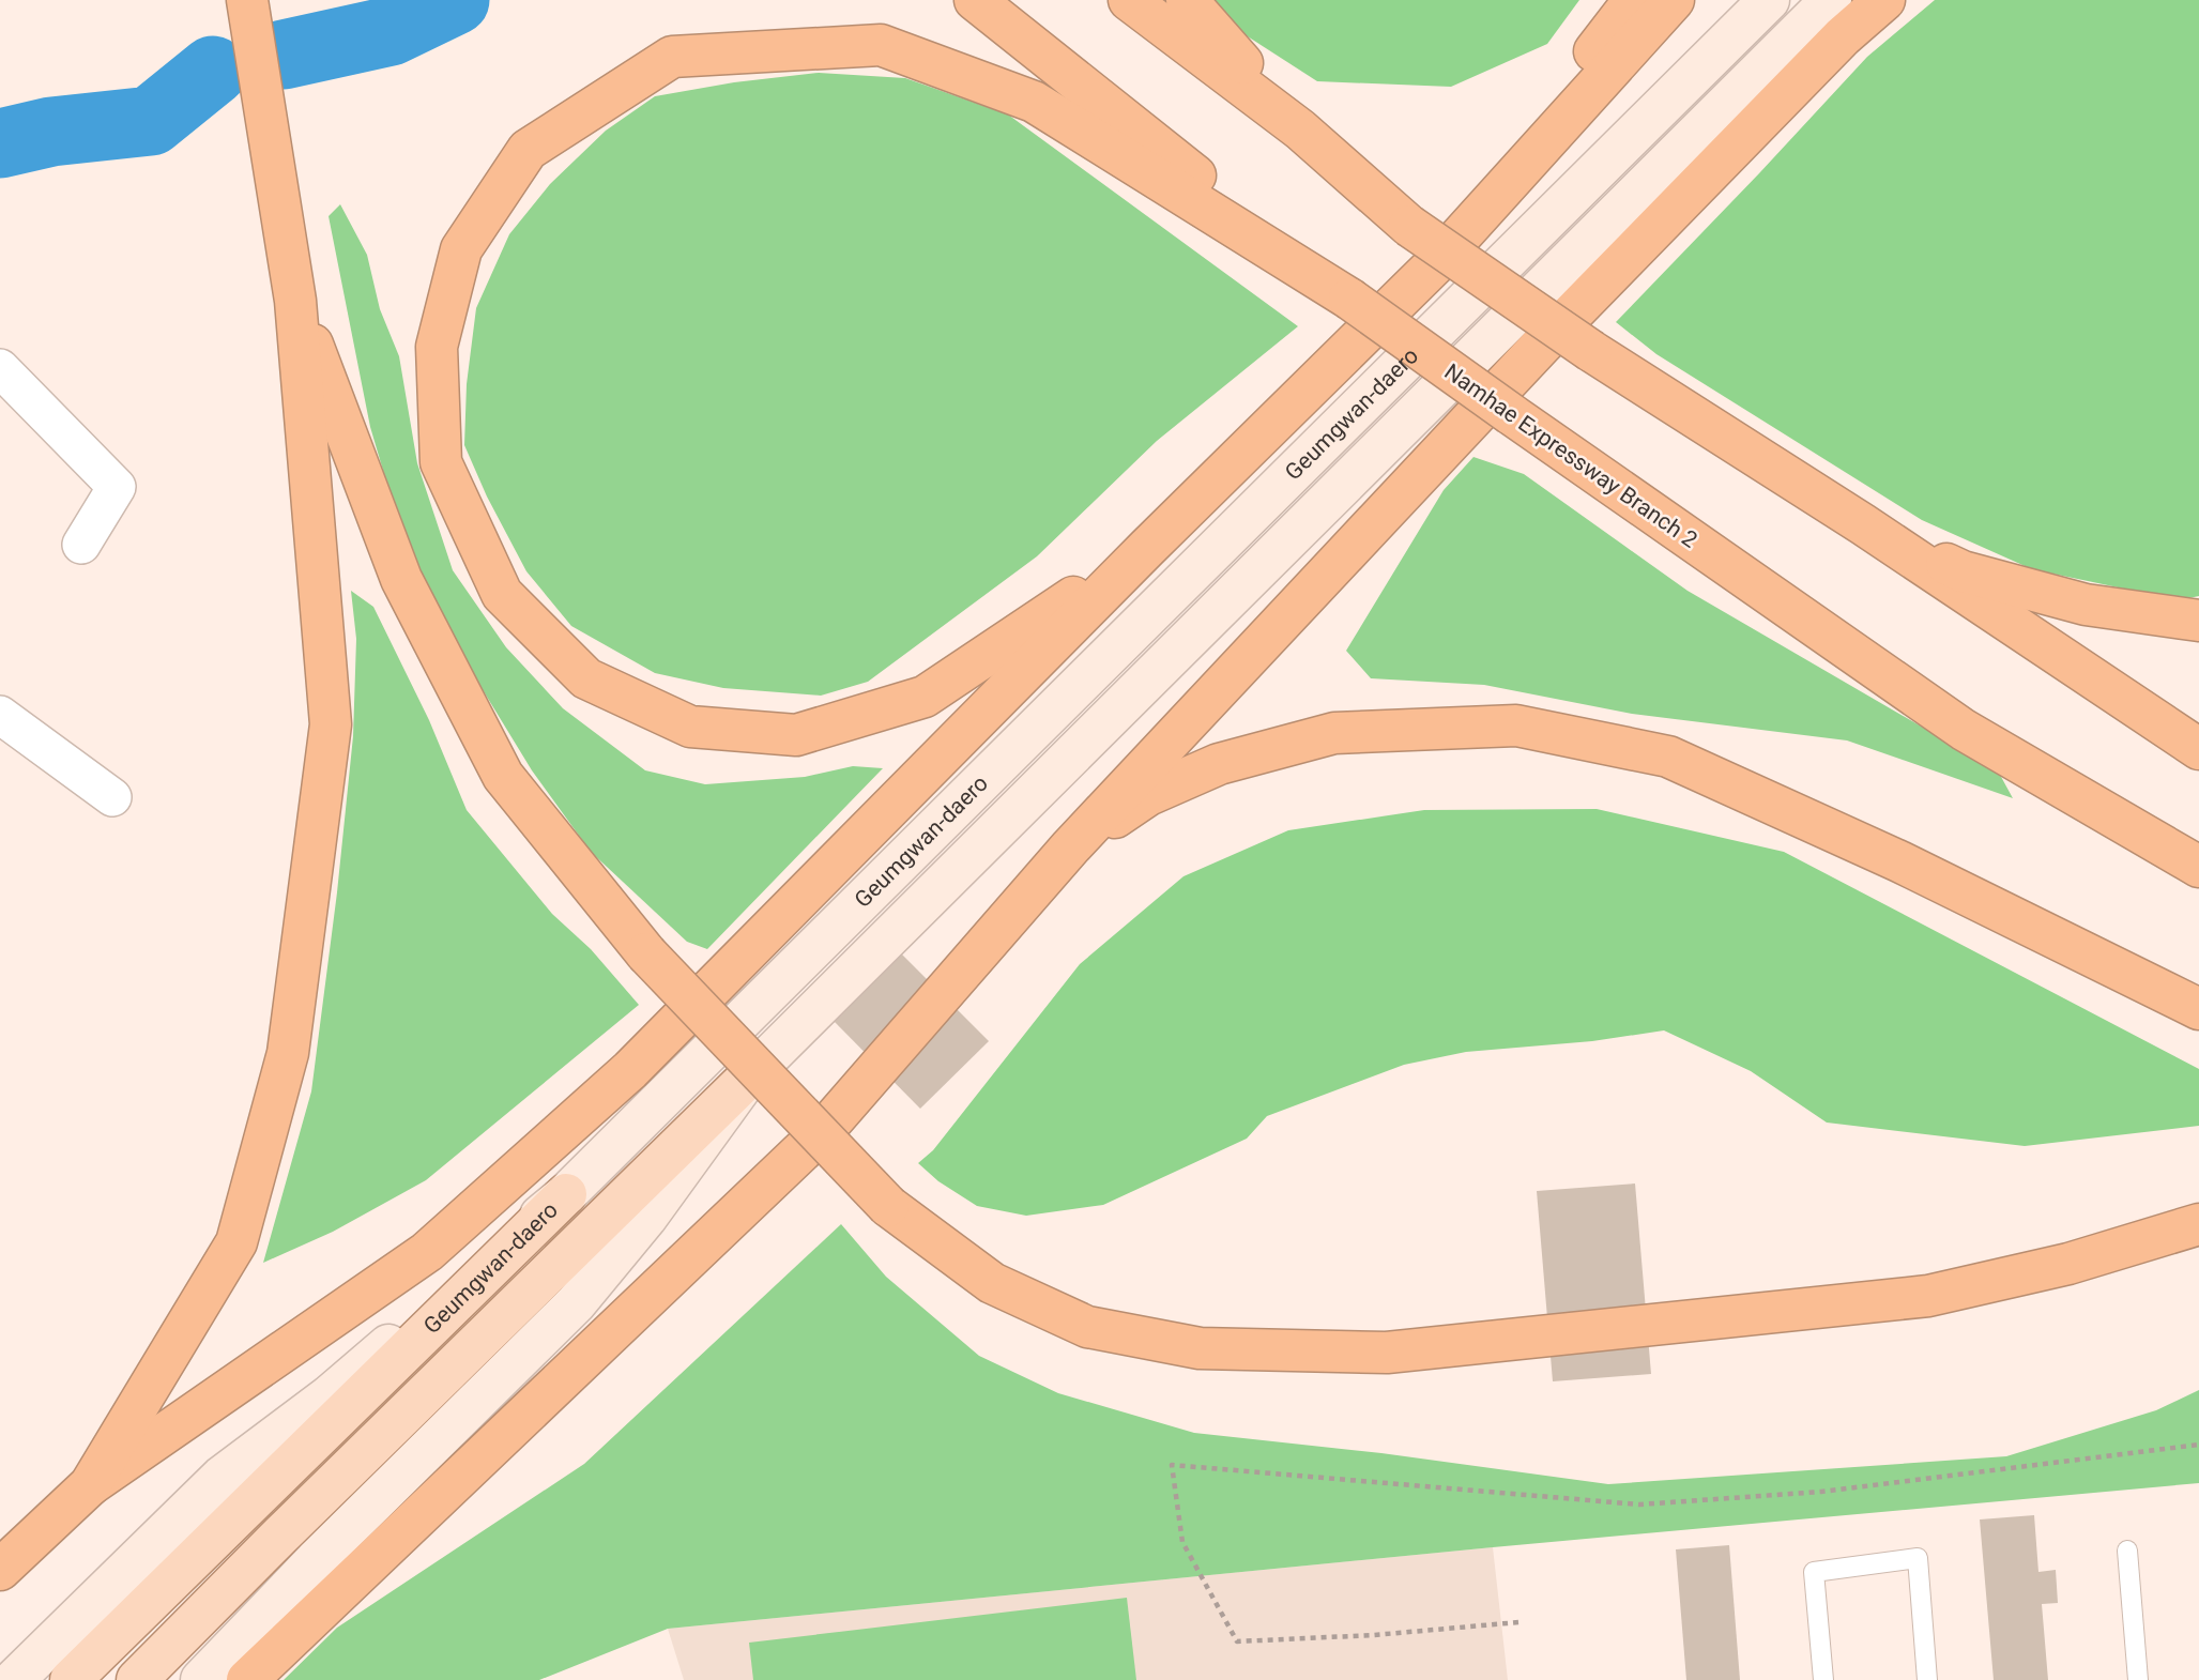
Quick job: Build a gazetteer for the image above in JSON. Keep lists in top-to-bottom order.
{
  "streets": {
    "highway": ["Namhae Expressway Branch 2"],
    "main road": ["Geumgwan-daero"]
  }
}
